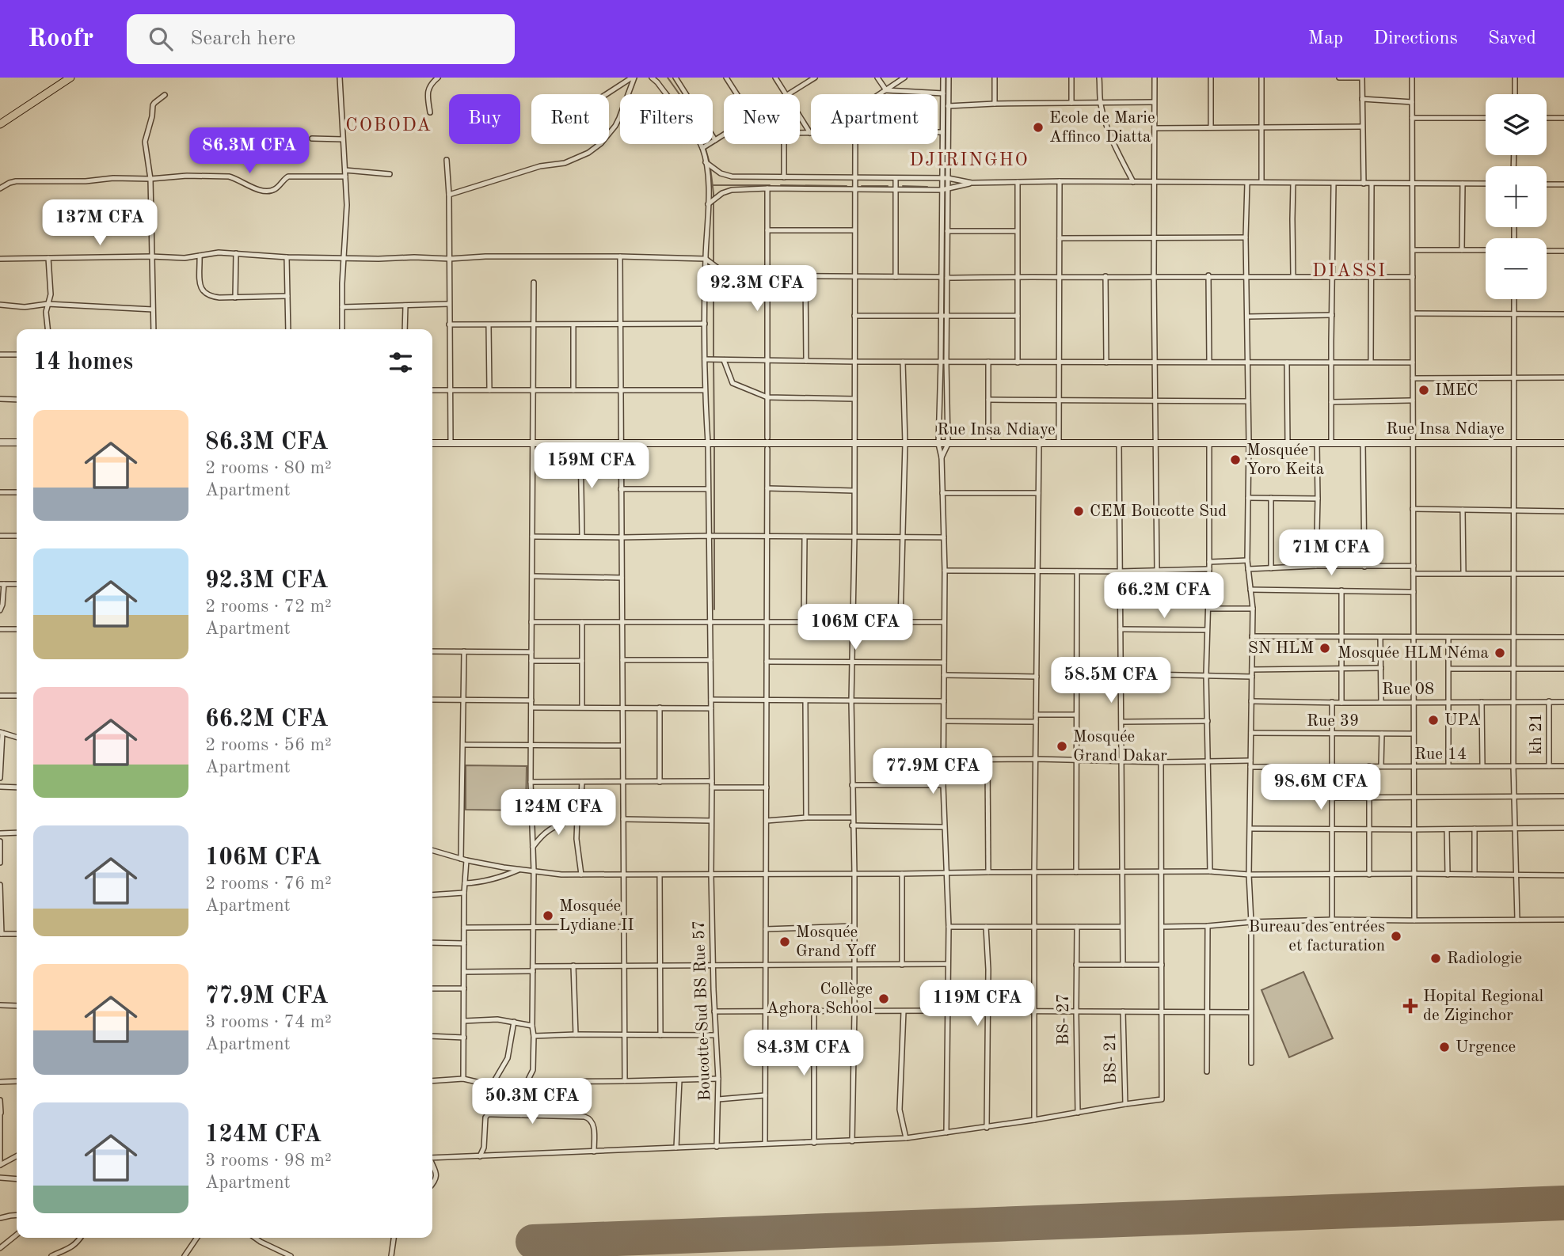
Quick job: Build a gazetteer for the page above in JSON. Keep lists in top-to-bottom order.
{
  "streets": {
    "main road": ["Rue Insa Ndiaye"],
    "street": [
      "Rue 08",
      "Rue 39",
      "kh 21",
      "Rue 14",
      "Boucotte-Sud BS Rue 57",
      "BS- 27",
      "BS- 21"
    ]
  },
  "crossings": [
    ["Rue Insa Ndiaye", "Boucotte-Sud BS Rue 57"],
    ["Rue 08", "kh 21"],
    ["kh 21", "Rue 14"]
  ],
  "districts": ["COBODA", "DJIRINGHO", "DIASSI"],
  "places": {
    "other": [
      "Ecole de Marie Affinco Diatta",
      "IMEC",
      "Mosquée Yoro Keita",
      "CEM Boucotte Sud",
      "SN HLM",
      "Mosquée HLM Néma",
      "UPA",
      "Mosquée Grand Dakar",
      "Mosquée Lydiane II",
      "Bureau des entrées et facturation",
      "Mosquée Grand Yoff",
      "Radiologie",
      "Collège Aghora School",
      "Urgence"
    ],
    "health": ["Hopital Regional de Ziginchor"]
  },
  "page": {
    "header": "Roofr",
    "search": "Search here",
    "nav": ["Map", "Directions", "Saved"],
    "map_buttons": ["+", "−"],
    "chip": [
      "Buy",
      "Rent",
      "Filters",
      "New",
      "Apartment"
    ],
    "price": [
      "86.3M CFA",
      "137M CFA",
      "92.3M CFA",
      "159M CFA",
      "71M CFA",
      "66.2M CFA",
      "106M CFA",
      "58.5M CFA",
      "77.9M CFA",
      "98.6M CFA",
      "124M CFA",
      "119M CFA",
      "84.3M CFA",
      "50.3M CFA"
    ],
    "heading": "14 homes",
    "list": [
      {
        "name": "86.3M CFA",
        "note": "2 rooms · 80 m² · Apartment"
      },
      {
        "name": "92.3M CFA",
        "note": "2 rooms · 72 m² · Apartment"
      },
      {
        "name": "66.2M CFA",
        "note": "2 rooms · 56 m² · Apartment"
      },
      {
        "name": "106M CFA",
        "note": "2 rooms · 76 m² · Apartment"
      },
      {
        "name": "77.9M CFA",
        "note": "3 rooms · 74 m² · Apartment"
      },
      {
        "name": "124M CFA",
        "note": "3 rooms · 98 m² · Apartment"
      }
    ]
  }
}
